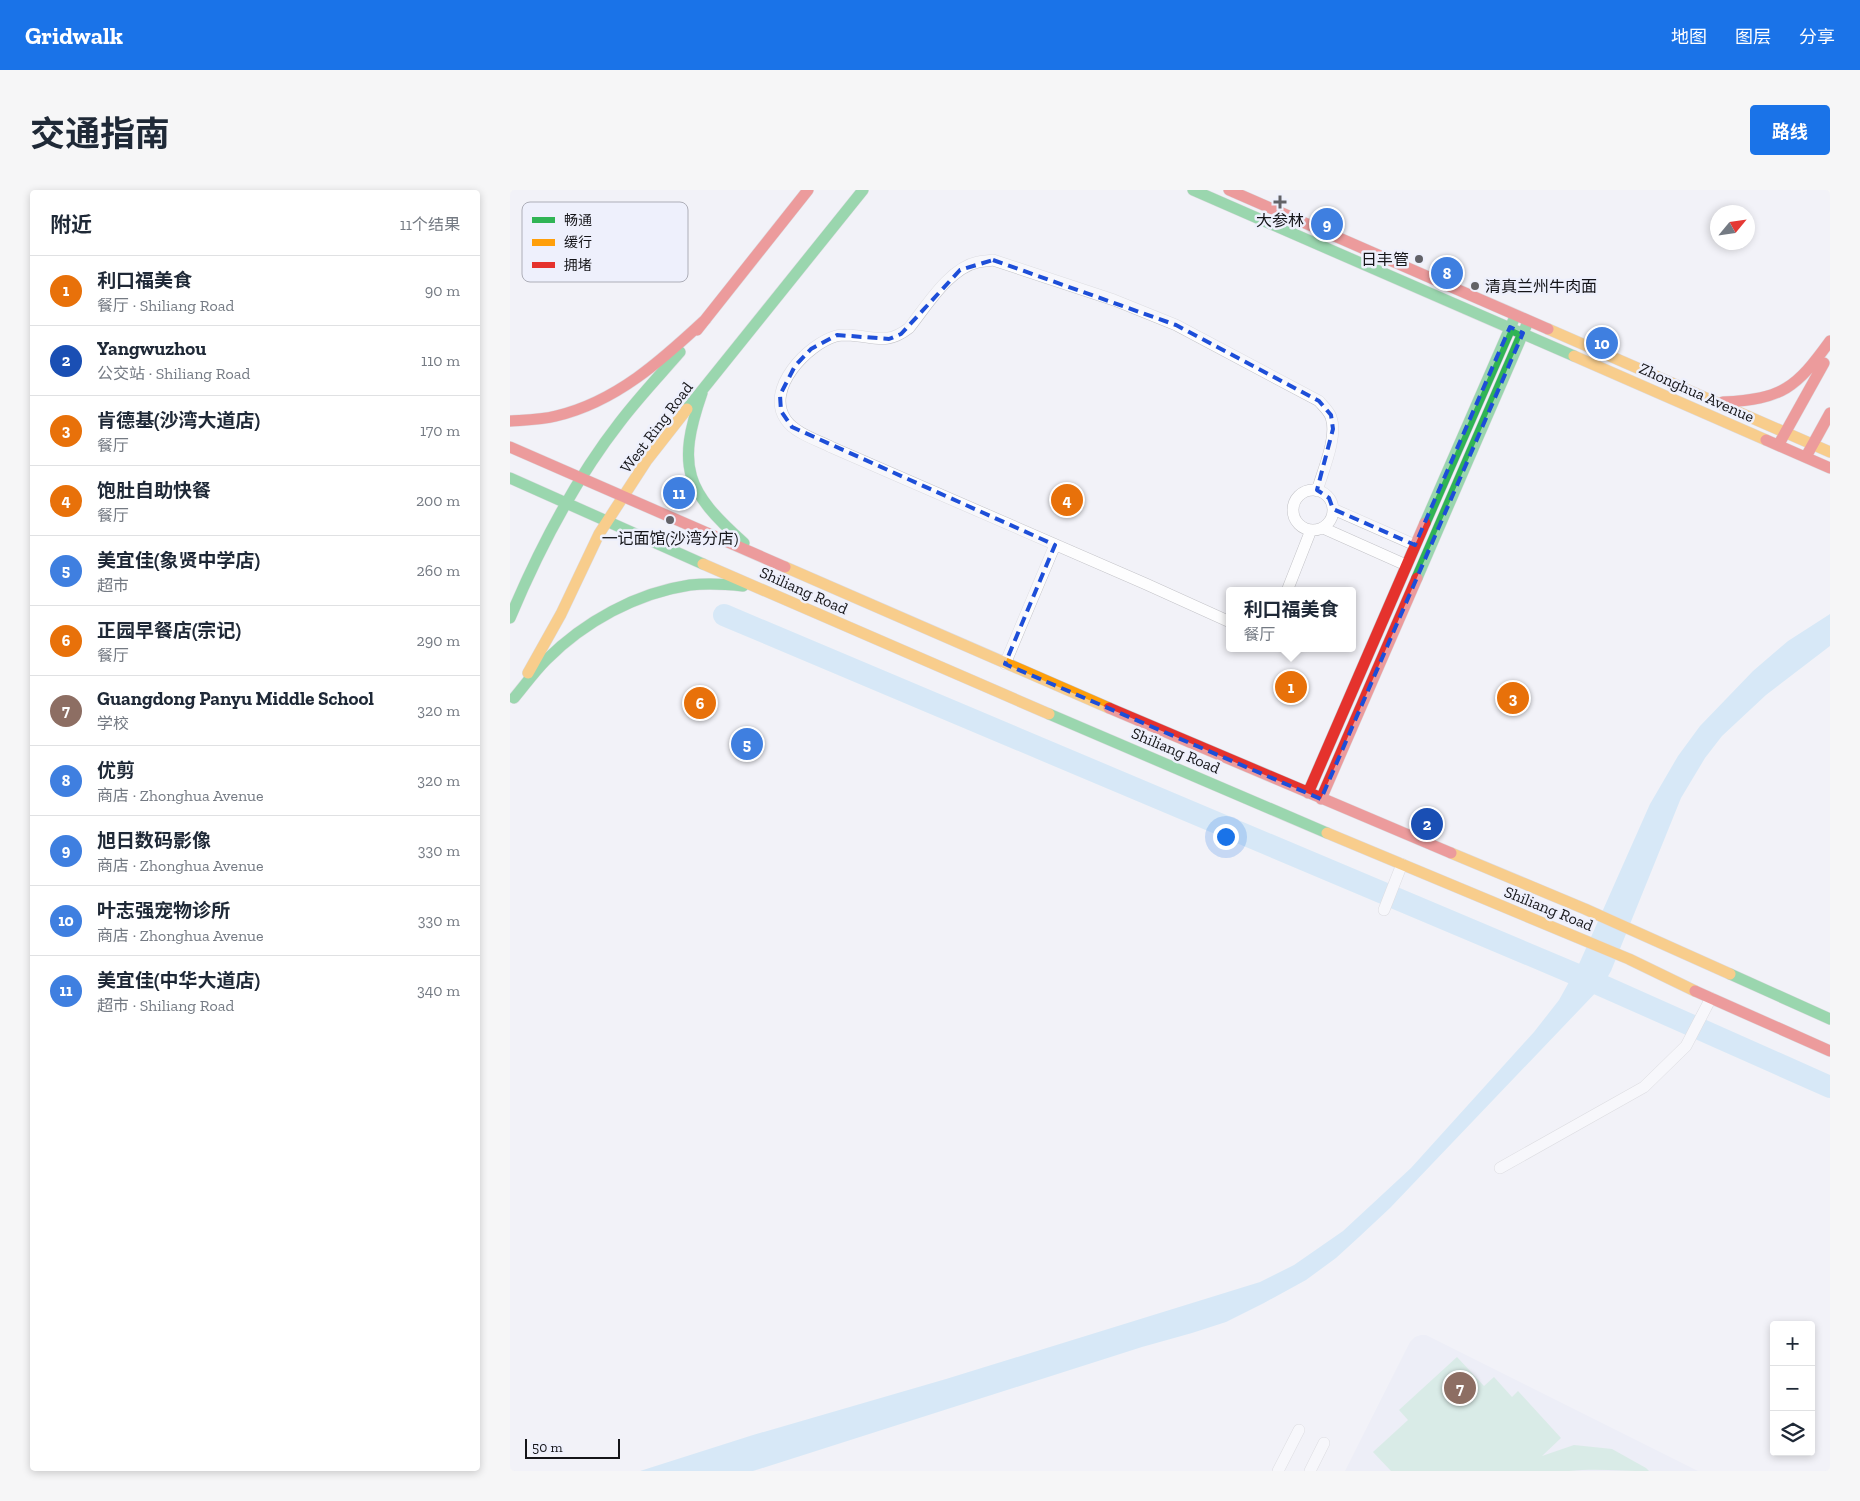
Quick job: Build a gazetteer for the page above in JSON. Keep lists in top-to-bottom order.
{
  "streets": {
    "main road": ["Zhonghua Avenue", "West Ring Road", "Shiliang Road"]
  },
  "crossings": [
    ["West Ring Road", "Shiliang Road"]
  ],
  "places": {
    "health": ["大参林"],
    "other": ["日丰管", "清真兰州牛肉面", "一记面馆(沙湾分店)"]
  },
  "legend": ["畅通", "缓行", "拥堵"],
  "scale_bar": "50 m",
  "north": "top right",
  "page": {
    "header": "Gridwalk",
    "nav": ["地图", "图层", "分享"],
    "title": "交通指南",
    "buttons": "路线",
    "heading": ["附近", "11个结果"],
    "pins": [
      "9",
      "8",
      "10",
      "11",
      "4",
      "1",
      "3",
      "6",
      "5",
      "2",
      "7"
    ],
    "list": [
      {
        "mark": "1",
        "name": "利口福美食",
        "note": "餐厅 · Shiliang Road",
        "value": "90 m"
      },
      {
        "mark": "2",
        "name": "Yangwuzhou",
        "note": "公交站 · Shiliang Road",
        "value": "110 m"
      },
      {
        "mark": "3",
        "name": "肯德基(沙湾大道店)",
        "note": "餐厅",
        "value": "170 m"
      },
      {
        "mark": "4",
        "name": "饱肚自助快餐",
        "note": "餐厅",
        "value": "200 m"
      },
      {
        "mark": "5",
        "name": "美宜佳(象贤中学店)",
        "note": "超市",
        "value": "260 m"
      },
      {
        "mark": "6",
        "name": "正园早餐店(宗记)",
        "note": "餐厅",
        "value": "290 m"
      },
      {
        "mark": "7",
        "name": "Guangdong Panyu Middle School",
        "note": "学校",
        "value": "320 m"
      },
      {
        "mark": "8",
        "name": "优剪",
        "note": "商店 · Zhonghua Avenue",
        "value": "320 m"
      },
      {
        "mark": "9",
        "name": "旭日数码影像",
        "note": "商店 · Zhonghua Avenue",
        "value": "330 m"
      },
      {
        "mark": "10",
        "name": "叶志强宠物诊所",
        "note": "商店 · Zhonghua Avenue",
        "value": "330 m"
      },
      {
        "mark": "11",
        "name": "美宜佳(中华大道店)",
        "note": "超市 · Shiliang Road",
        "value": "340 m"
      }
    ],
    "popup": ["利口福美食", "餐厅"],
    "map_buttons": ["+", "−"],
    "scale": "50 m"
  }
}
